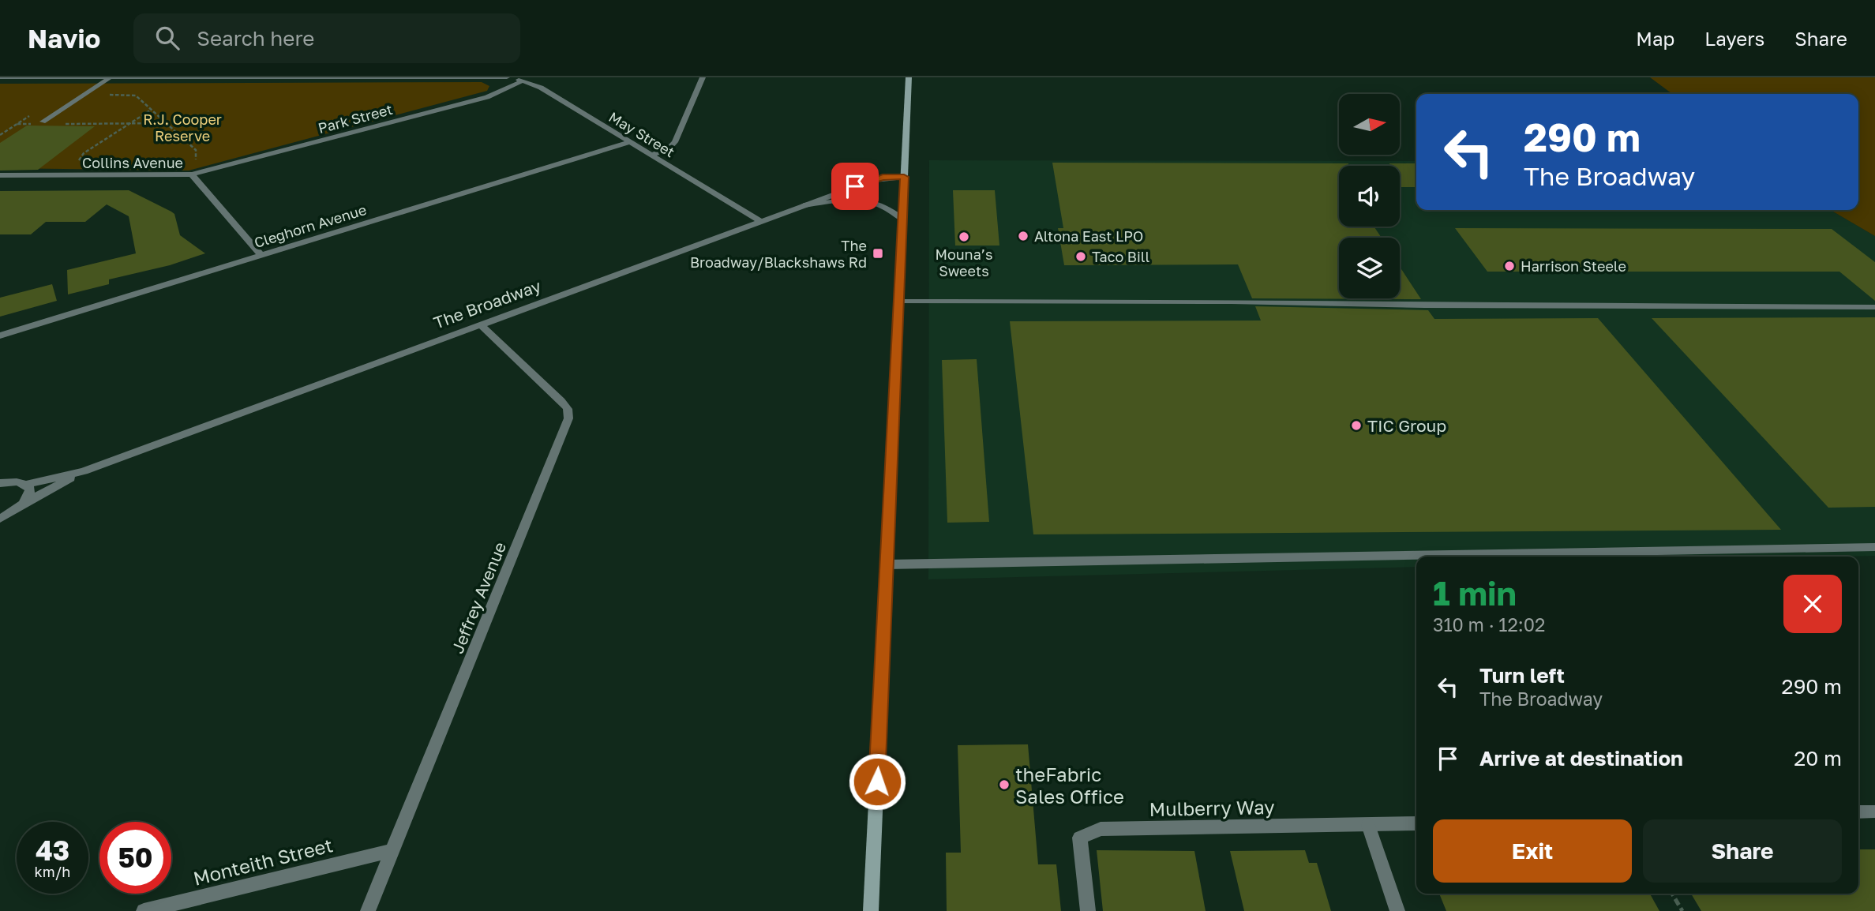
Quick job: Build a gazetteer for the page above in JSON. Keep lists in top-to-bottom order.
{
  "streets": {
    "street": [
      "Park Street",
      "May Street",
      "Collins Avenue",
      "Cleghorn Avenue",
      "The Broadway",
      "Jeffrey Avenue",
      "Mulberry Way",
      "Monteith Street"
    ]
  },
  "crossings": [
    ["Park Street", "May Street"],
    ["Park Street", "Collins Avenue"],
    ["May Street", "Cleghorn Avenue"],
    ["May Street", "The Broadway"],
    ["Collins Avenue", "Cleghorn Avenue"],
    ["The Broadway", "Jeffrey Avenue"],
    ["Jeffrey Avenue", "Monteith Street"]
  ],
  "parks": ["R.J. Cooper Reserve"],
  "places": {
    "other": [
      "Altona East LPO",
      "Mouna’s Sweets",
      "Taco Bill",
      "Harrison Steele",
      "TIC Group",
      "theFabric Sales Office"
    ],
    "transit": ["The Broadway/Blackshaws Rd"]
  },
  "north": "right",
  "page": {
    "header": "Navio",
    "search": "Search here",
    "nav": ["Map", "Layers", "Share"],
    "turn": ["290 m", "The Broadway"],
    "heading": ["1 min", "310 m · 12:02"],
    "list": [
      {
        "name": "Turn left",
        "note": "The Broadway",
        "value": "290 m"
      },
      {
        "name": "Arrive at destination",
        "value": "20 m"
      }
    ],
    "buttons": ["Exit", "Share"],
    "speed": "43 km/h",
    "limit": "50"
  }
}
